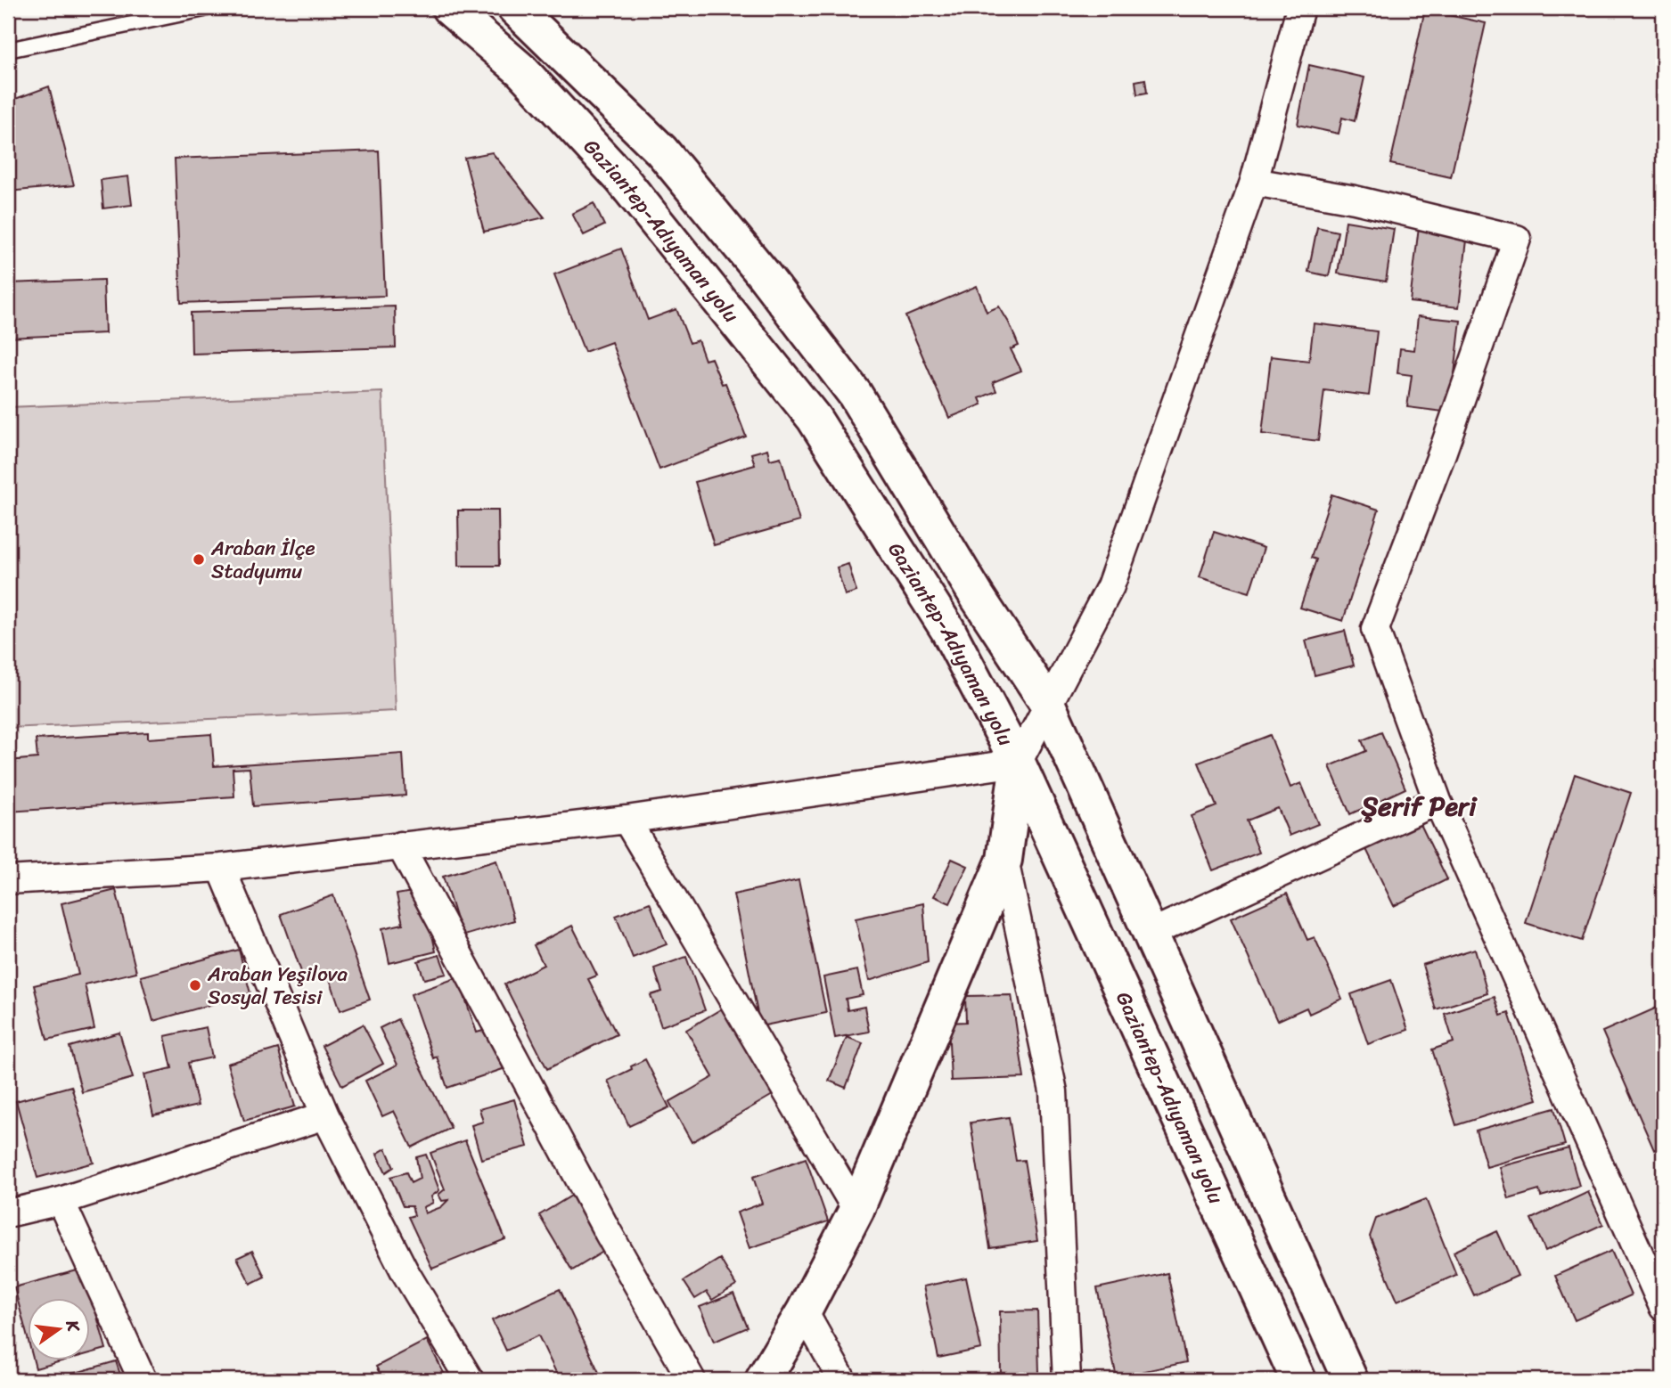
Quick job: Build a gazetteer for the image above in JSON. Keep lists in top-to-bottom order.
{
  "streets": {
    "main road": ["Gaziantep-Adıyaman yolu"]
  },
  "districts": ["Şerif Peri"],
  "places": ["Araban İlçe Stadyumu", "Araban Yeşilova Sosyal Tesisi"],
  "north": "right"
}
